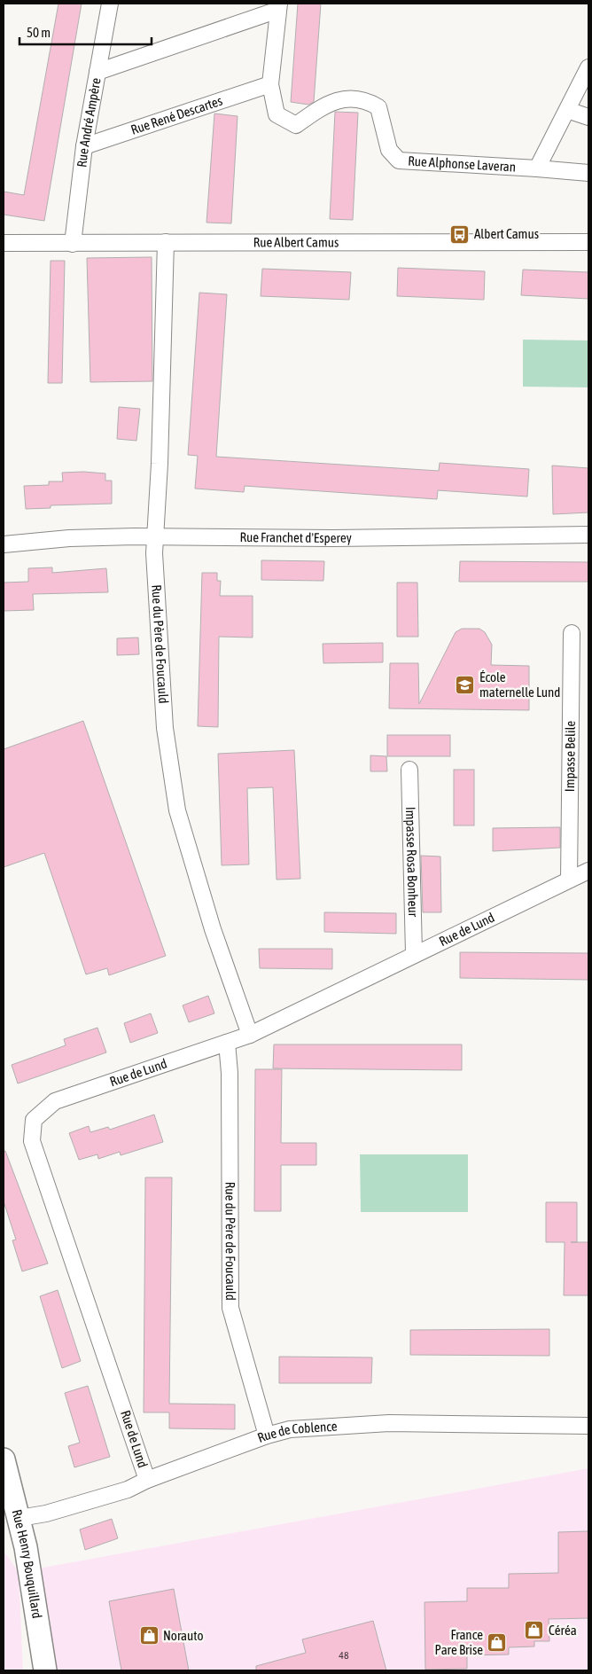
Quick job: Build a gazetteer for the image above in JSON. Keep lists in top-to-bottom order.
{
  "streets": {
    "main road": ["Rue Henry Bouquillard"],
    "street": [
      "Rue René Descartes",
      "Rue André Ampère",
      "Rue Alphonse Laveran",
      "Rue Albert Camus",
      "Rue Franchet d'Esperey",
      "Rue du Père de Foucauld",
      "Impasse Belile",
      "Impasse Rosa Bonheur",
      "Rue de Lund",
      "Rue de Coblence"
    ]
  },
  "crossings": [
    ["Rue René Descartes", "Rue André Ampère"],
    ["Rue René Descartes", "Rue Alphonse Laveran"],
    ["Rue André Ampère", "Rue Albert Camus"],
    ["Rue Albert Camus", "Rue du Père de Foucauld"],
    ["Rue Franchet d'Esperey", "Rue du Père de Foucauld"],
    ["Rue du Père de Foucauld", "Rue de Lund"],
    ["Rue du Père de Foucauld", "Rue de Coblence"],
    ["Impasse Belile", "Rue de Lund"],
    ["Impasse Rosa Bonheur", "Rue de Lund"],
    ["Rue de Lund", "Rue de Coblence"],
    ["Rue de Coblence", "Rue Henry Bouquillard"]
  ],
  "places": {
    "bus stop": ["Albert Camus"],
    "school or university": ["École maternelle Lund"],
    "shop": ["Céréa", "Norauto", "France Pare Brise"]
  },
  "house_numbers": ["48"],
  "scale_bar": "50 m"
}
